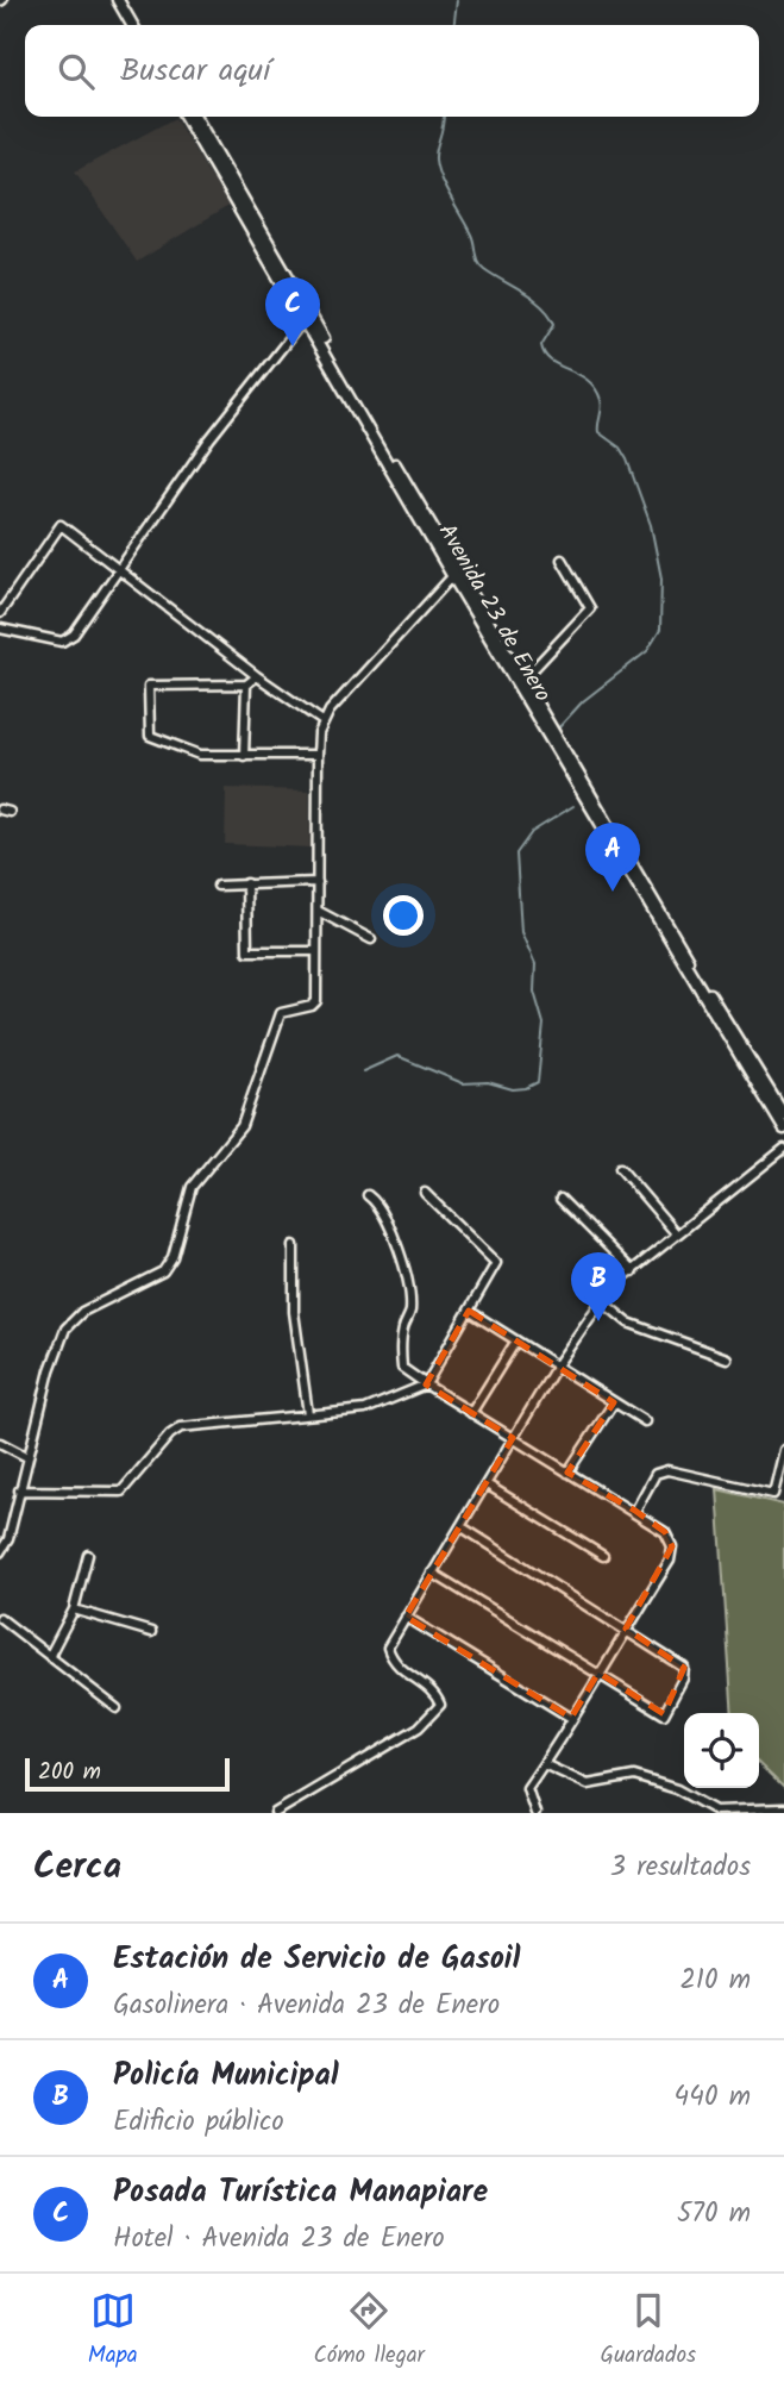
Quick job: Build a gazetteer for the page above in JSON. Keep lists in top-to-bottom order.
{
  "streets": {
    "main road": ["Avenida 23 de Enero"]
  },
  "scale_bar": "200 m",
  "page": {
    "search": "Buscar aquí",
    "pins": ["C", "A", "B"],
    "scale": "200 m",
    "heading": ["Cerca", "3 resultados"],
    "list": [
      {
        "mark": "A",
        "name": "Estación de Servicio de Gasoil",
        "note": "Gasolinera · Avenida 23 de Enero",
        "value": "210 m"
      },
      {
        "mark": "B",
        "name": "Policía Municipal",
        "note": "Edificio público",
        "value": "440 m"
      },
      {
        "mark": "C",
        "name": "Posada Turística Manapiare",
        "note": "Hotel · Avenida 23 de Enero",
        "value": "570 m"
      }
    ],
    "nav": ["Mapa", "Cómo llegar", "Guardados"]
  }
}
